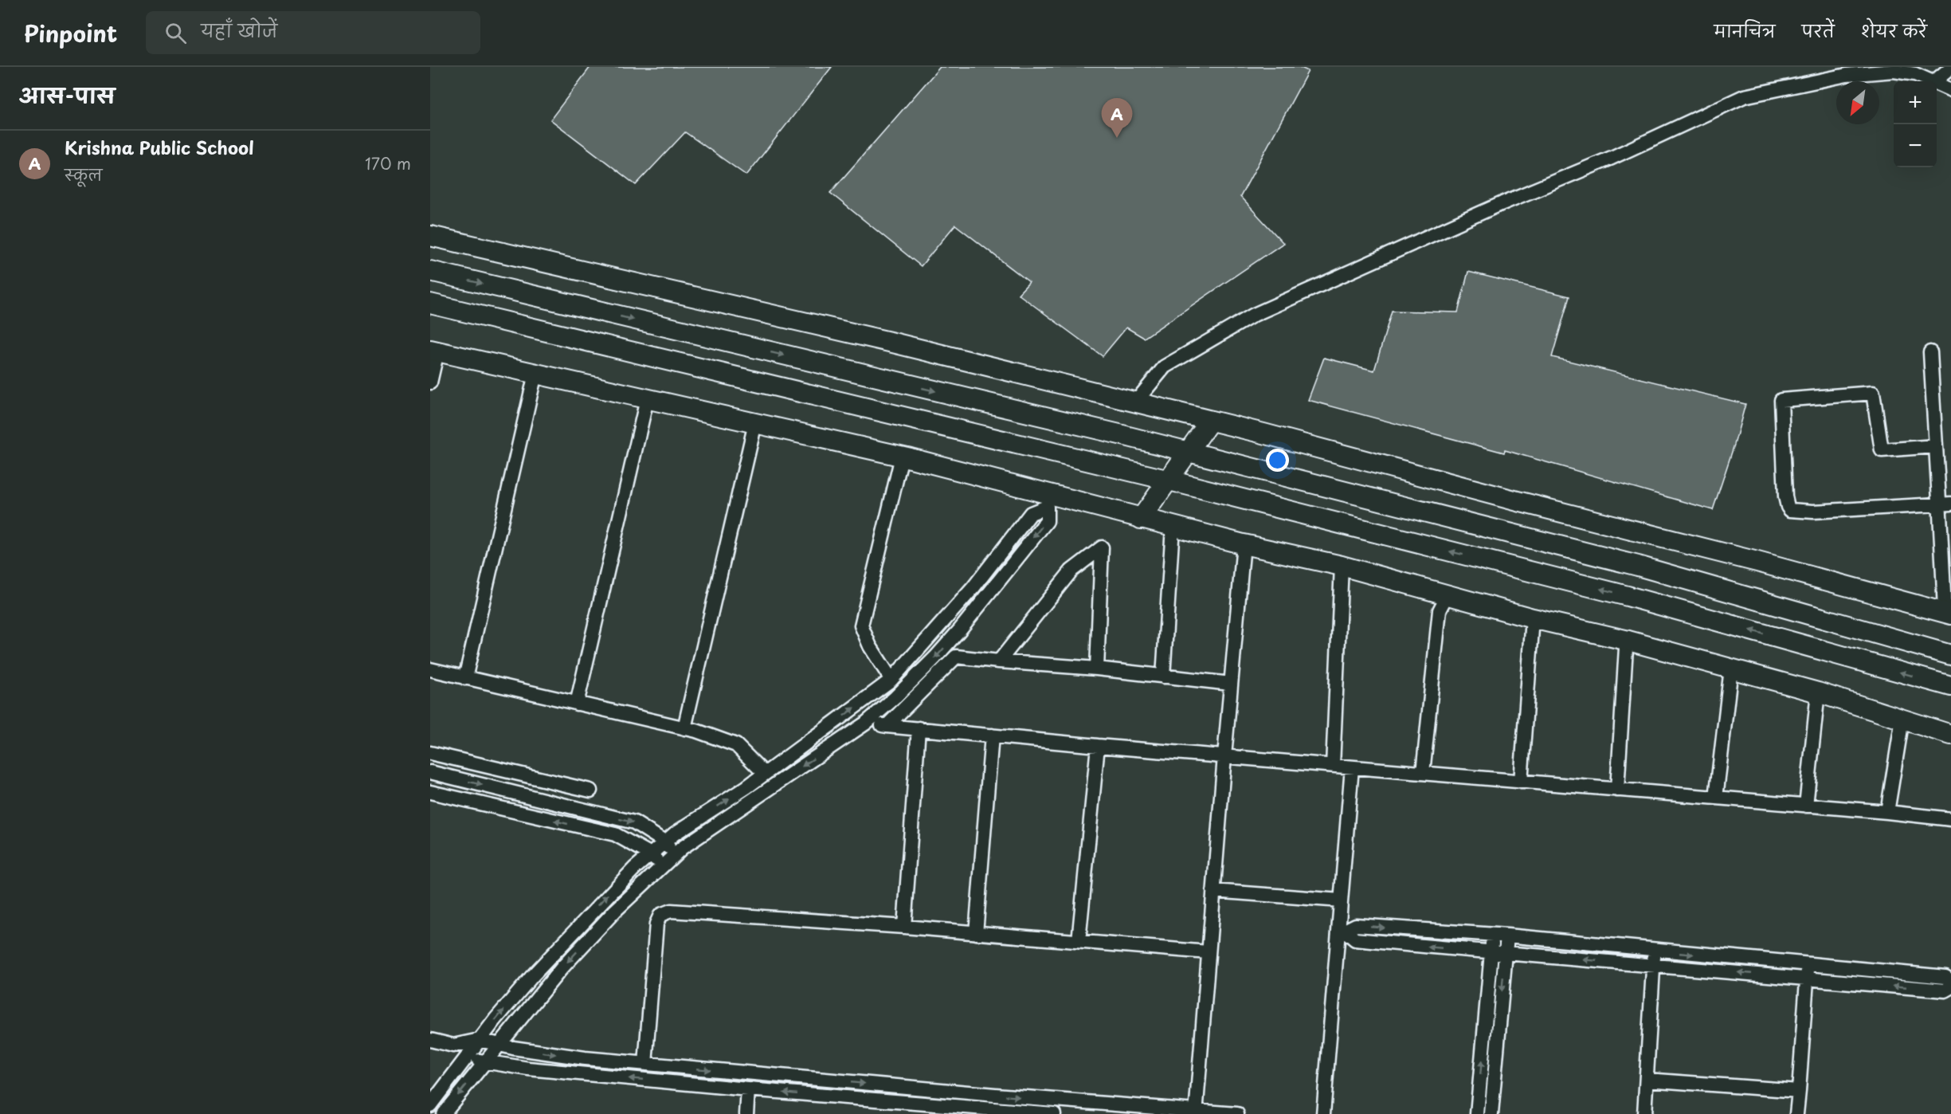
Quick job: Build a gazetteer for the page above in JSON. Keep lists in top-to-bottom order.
{
  "north": "bottom left",
  "page": {
    "header": "Pinpoint",
    "search": "यहाँ खोजें",
    "nav": ["मानचित्र", "परतें", "शेयर करें"],
    "heading": "आस-पास",
    "map_buttons": ["+", "−"],
    "pins": "A",
    "list": [
      {
        "mark": "A",
        "name": "Krishna Public School",
        "note": "स्कूल",
        "value": "170 m"
      }
    ]
  }
}
